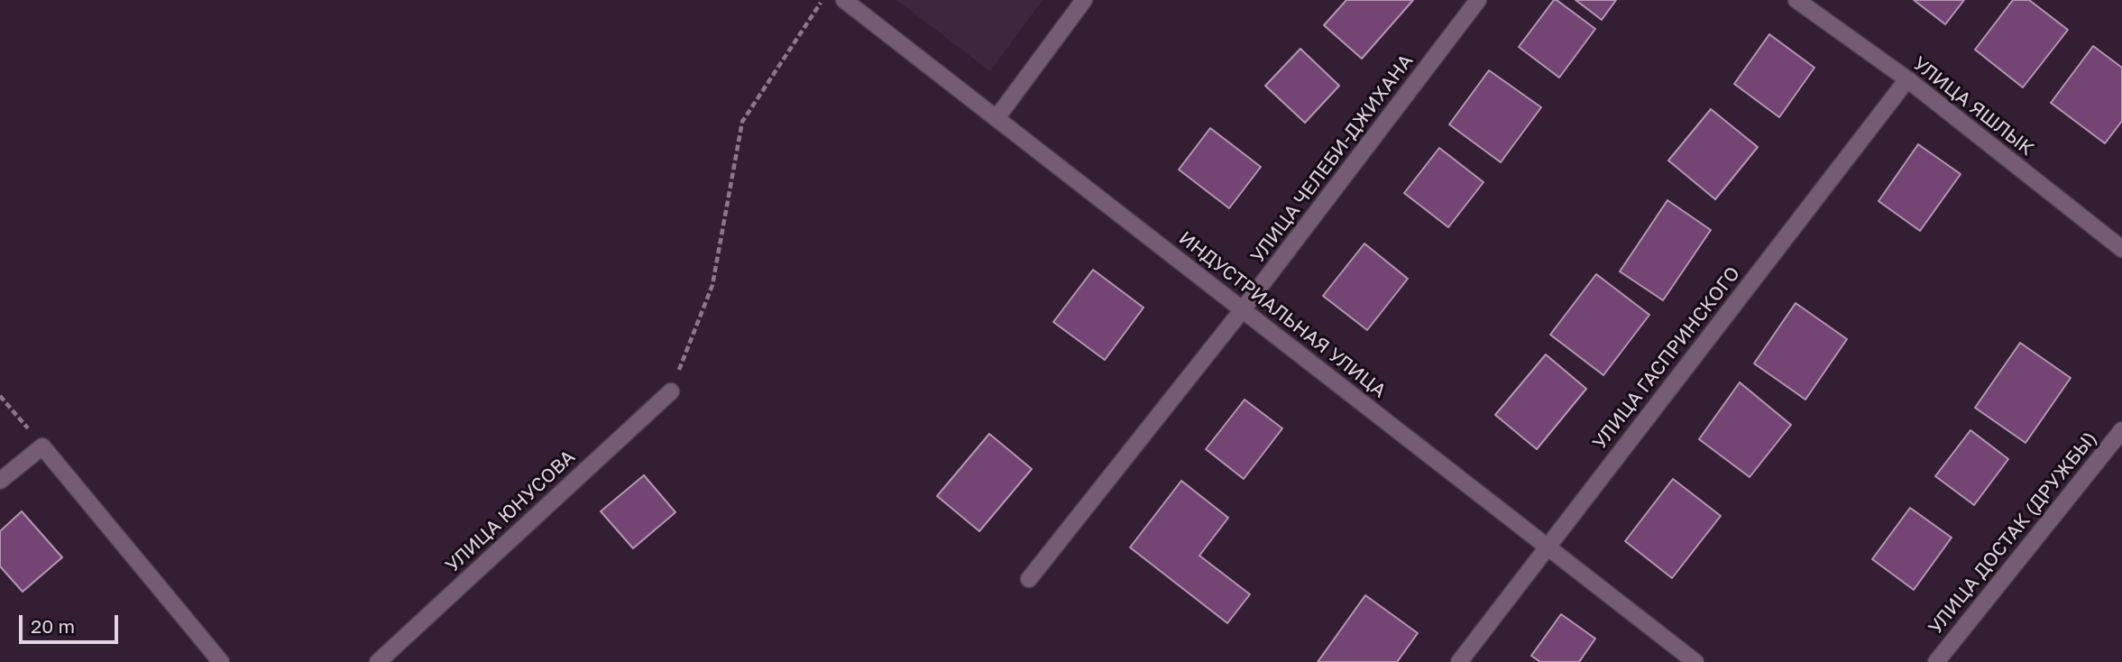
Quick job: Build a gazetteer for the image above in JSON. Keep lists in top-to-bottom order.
{
  "streets": {
    "street": [
      "УЛИЦА ЯШЛЫК",
      "УЛИЦА ЧЕЛЕБИ-ДЖИХАНА",
      "ИНДУСТРИАЛЬНАЯ УЛИЦА",
      "УЛИЦА ГАСПРИНСКОГО",
      "УЛИЦА ЮНУСОВА",
      "УЛИЦА ДОСТАК (ДРУЖБЫ)"
    ]
  },
  "crossings": [
    ["УЛИЦА ЯШЛЫК", "УЛИЦА ГАСПРИНСКОГО"],
    ["УЛИЦА ЧЕЛЕБИ-ДЖИХАНА", "ИНДУСТРИАЛЬНАЯ УЛИЦА"],
    ["ИНДУСТРИАЛЬНАЯ УЛИЦА", "УЛИЦА ГАСПРИНСКОГО"]
  ],
  "scale_bar": "20 m"
}
